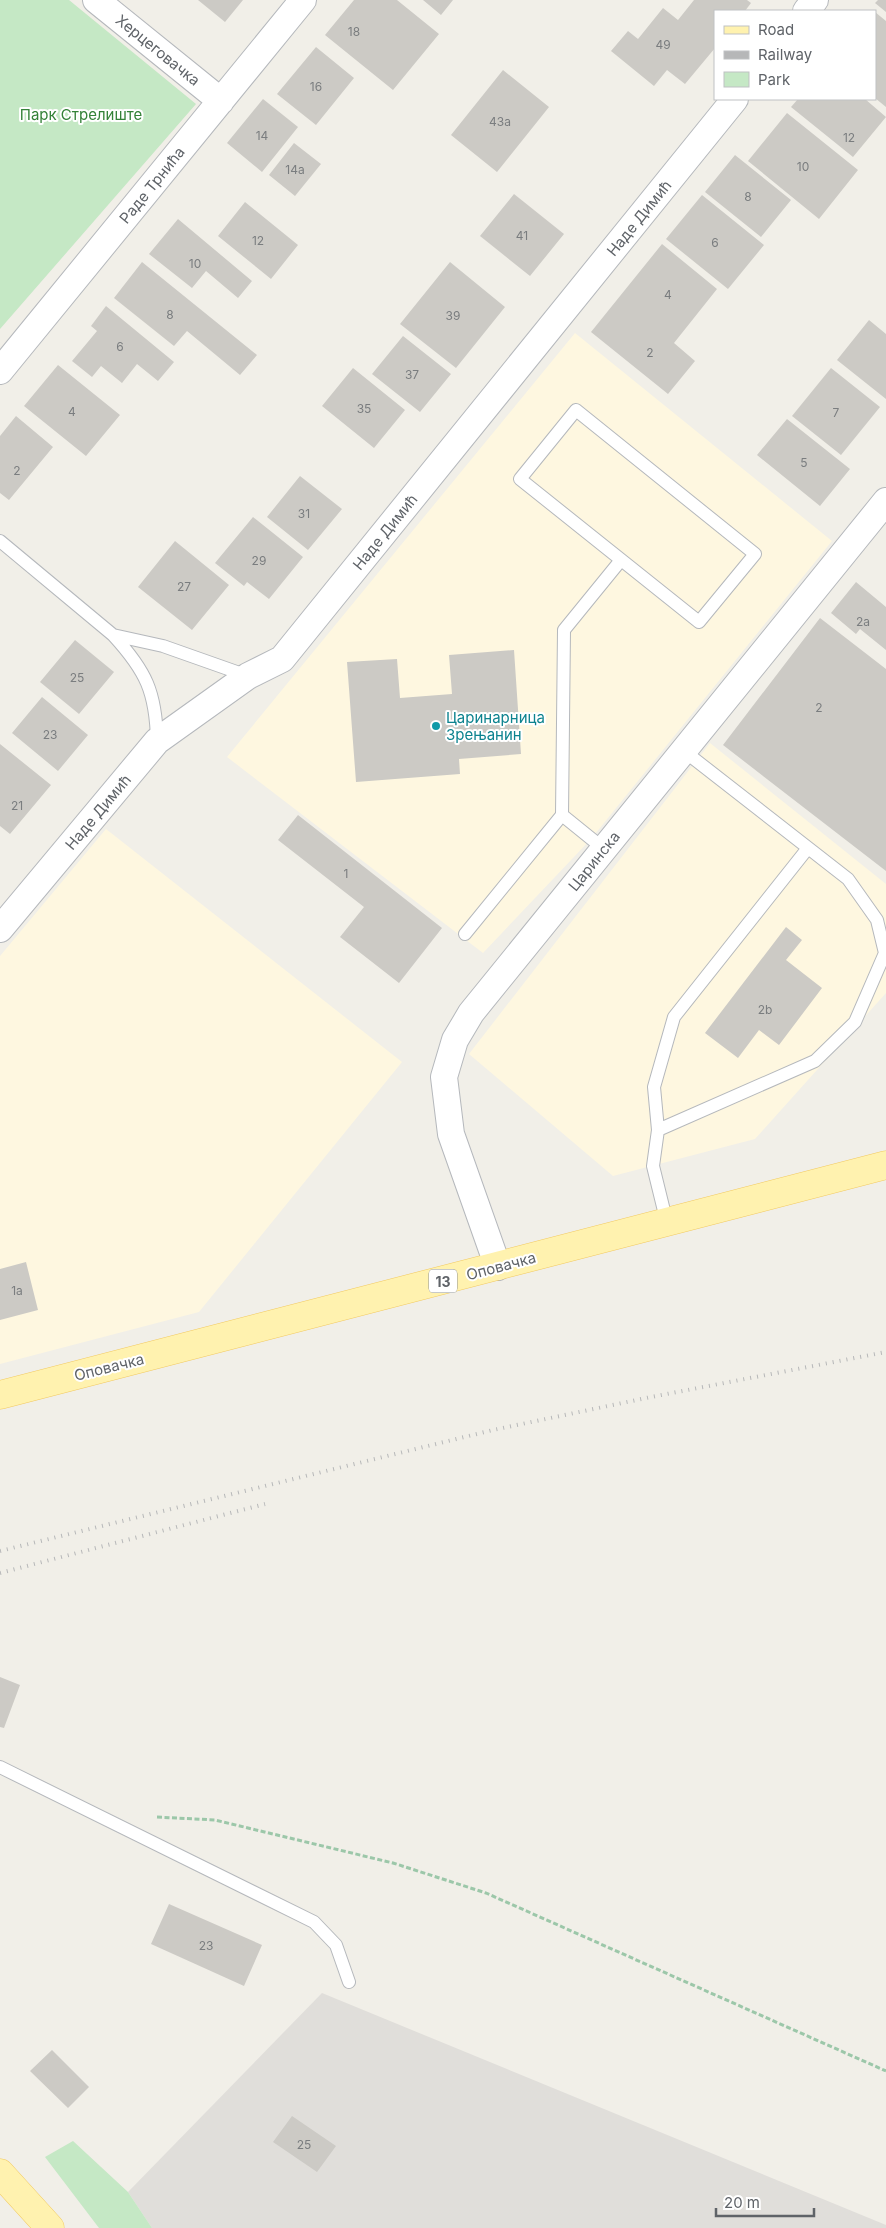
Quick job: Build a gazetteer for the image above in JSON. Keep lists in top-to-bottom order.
{
  "streets": {
    "main road": ["Оповачка", "13"],
    "street": [
      "Херцеговачка",
      "Раде Трнића",
      "Наде Димић",
      "Царинска"
    ]
  },
  "crossings": [
    ["Херцеговачка", "Раде Трнића"],
    ["Царинска", "Оповачка"]
  ],
  "parks": ["Парк Стрелиште"],
  "places": ["Царинарница Зрењанин"],
  "house_numbers": [
    "18",
    "49",
    "16",
    "43a",
    "14",
    "12",
    "10",
    "14a",
    "8",
    "41",
    "12",
    "6",
    "10",
    "4",
    "8",
    "39",
    "6",
    "2",
    "37",
    "35",
    "4",
    "7",
    "5",
    "2",
    "31",
    "29",
    "27",
    "2a",
    "25",
    "2",
    "23",
    "21",
    "1",
    "2b",
    "1a",
    "23",
    "25"
  ],
  "legend": ["Road", "Railway", "Park"],
  "scale_bar": "20 m"
}
